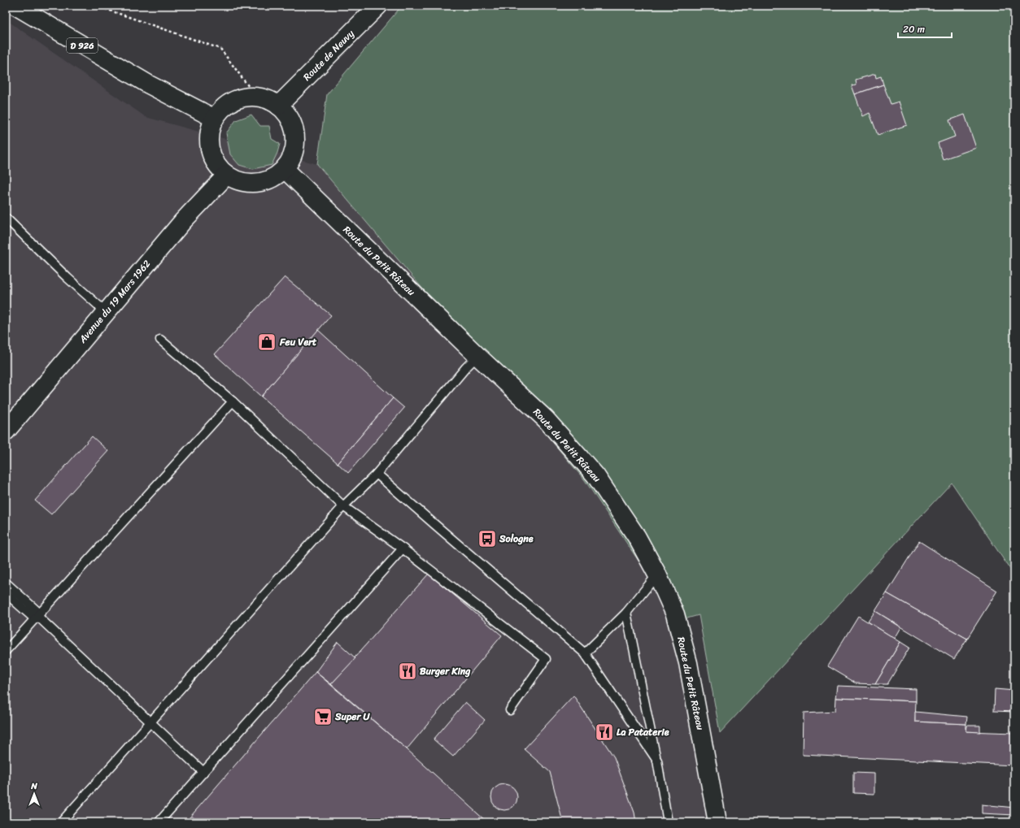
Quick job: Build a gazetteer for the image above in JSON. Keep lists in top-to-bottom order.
{
  "streets": {
    "main road": [
      "D 926",
      "Route de Neuvy",
      "Route du Petit Râteau",
      "Avenue du 19 Mars 1962"
    ]
  },
  "crossings": [
    ["D 926", "Route de Neuvy"],
    ["D 926", "Route du Petit Râteau"],
    ["D 926", "Avenue du 19 Mars 1962"],
    ["Route de Neuvy", "Route du Petit Râteau"],
    ["Route de Neuvy", "Avenue du 19 Mars 1962"],
    ["Route du Petit Râteau", "Avenue du 19 Mars 1962"]
  ],
  "places": {
    "shop": ["Feu Vert"],
    "bus stop": ["Sologne"],
    "restaurant": ["Burger King", "La Pataterie"],
    "supermarket": ["Super U"]
  },
  "scale_bar": "20 m",
  "north": "top"
}
